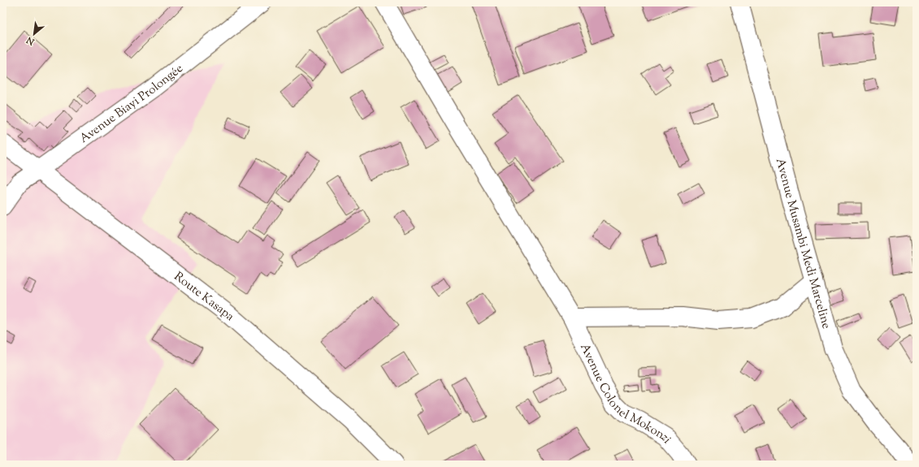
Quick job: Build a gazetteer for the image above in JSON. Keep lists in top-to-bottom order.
{
  "streets": {
    "street": [
      "Avenue Biayi Prolongée",
      "Avenue Musambi Medi Marceline",
      "Route Kasapa",
      "Avenue Colonel Mokonzi"
    ]
  },
  "crossings": [
    ["Avenue Biayi Prolongée", "Route Kasapa"]
  ],
  "north": "bottom left"
}
